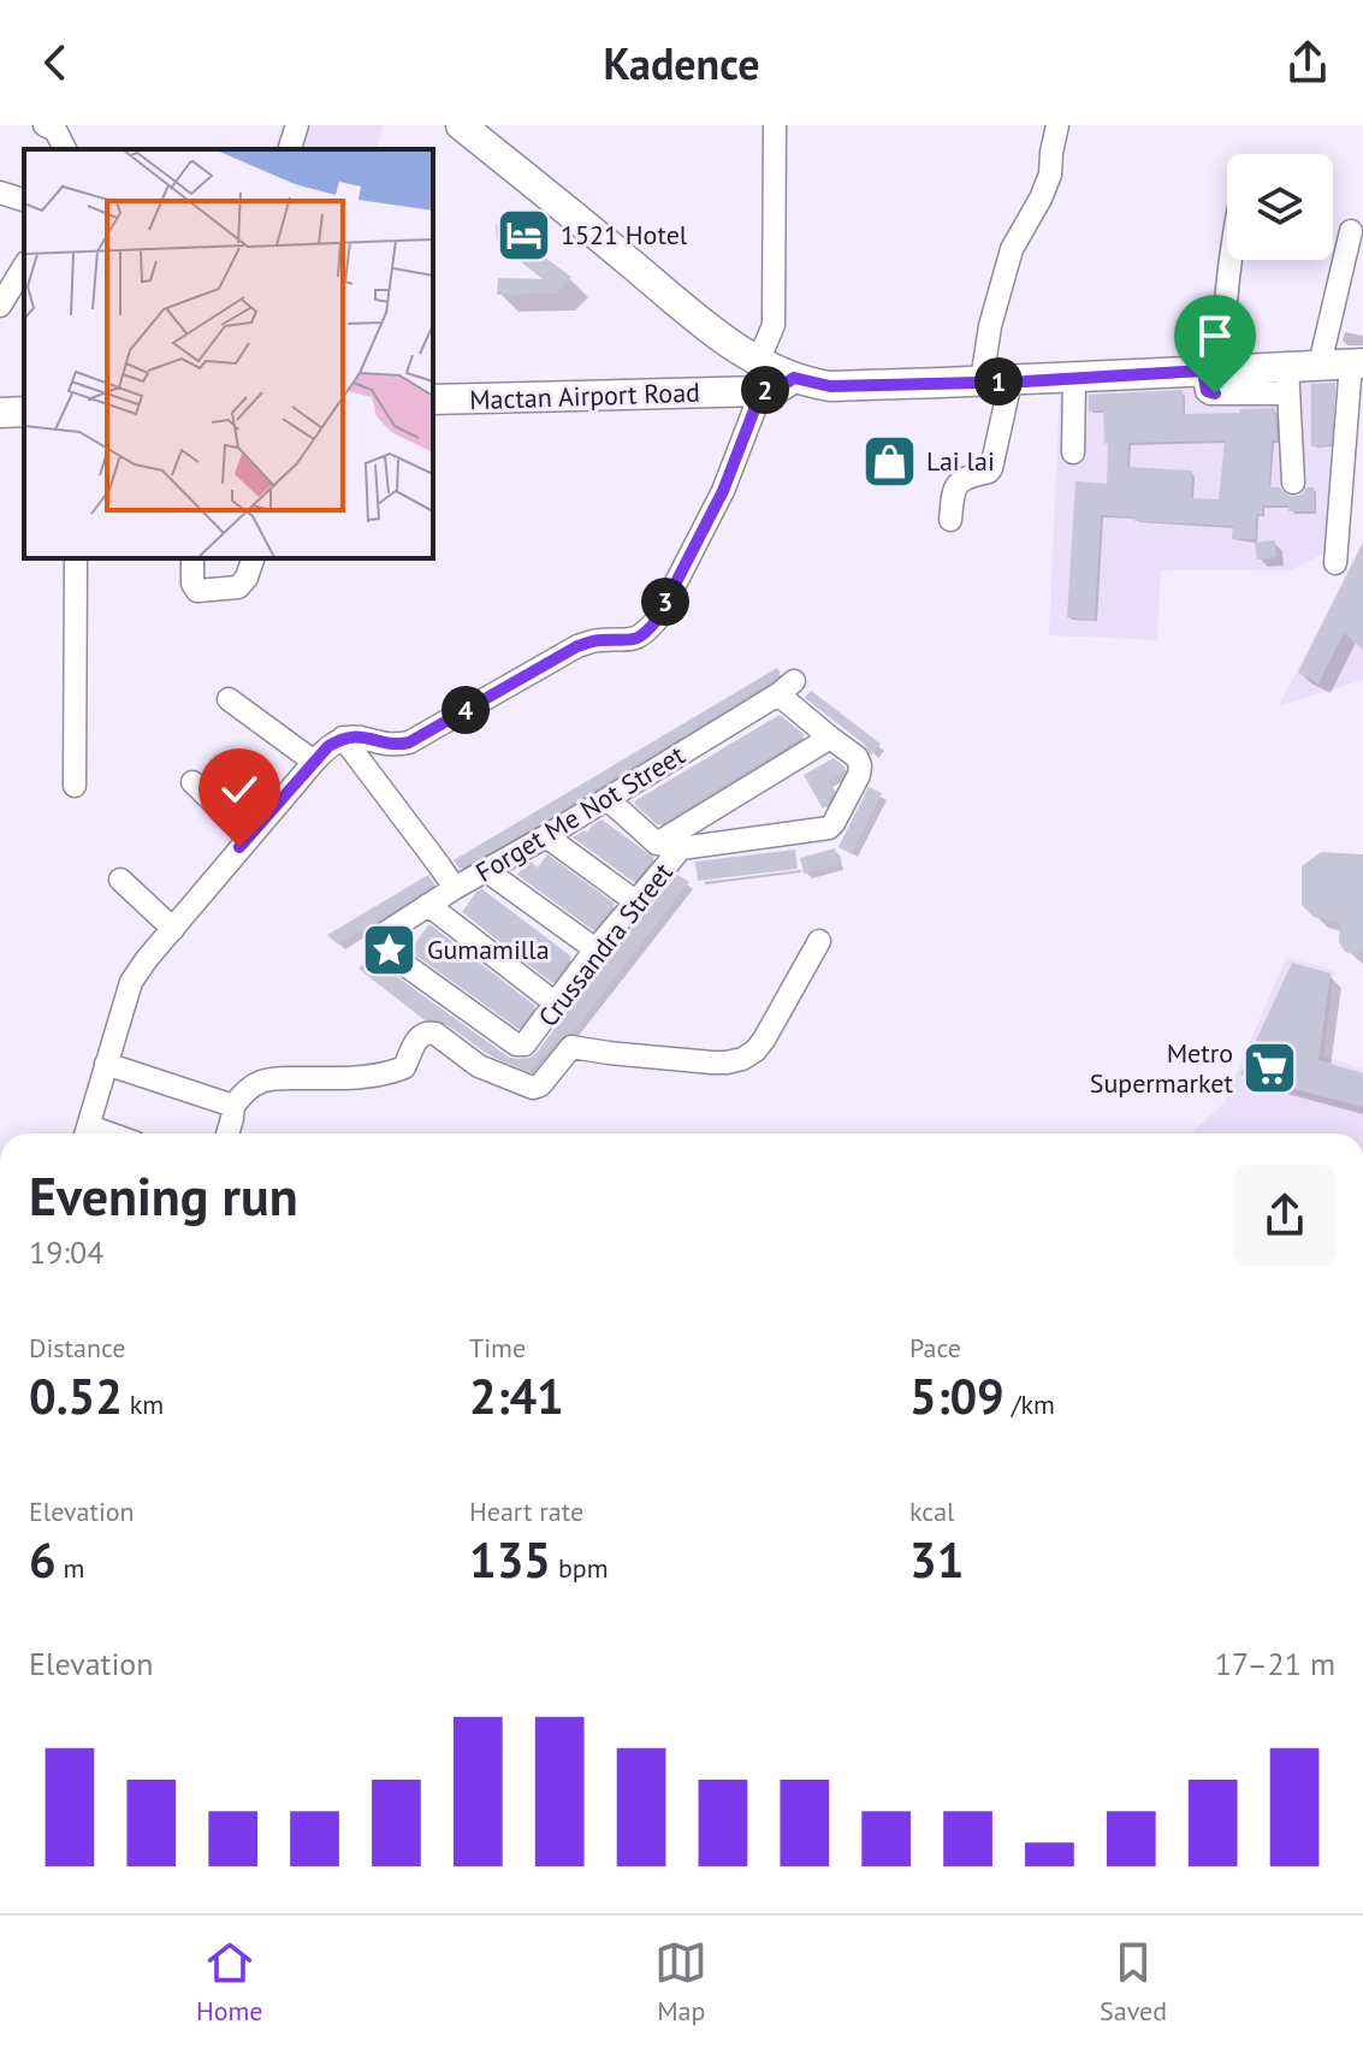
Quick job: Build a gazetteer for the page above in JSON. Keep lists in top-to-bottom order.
{
  "streets": {
    "main road": ["Mactan Airport Road"],
    "street": ["Forget Me Not Street", "Crussandra Street"]
  },
  "crossings": [
    ["Forget Me Not Street", "Crussandra Street"]
  ],
  "places": {
    "hotel": ["1521 Hotel"],
    "shop": ["Lai lai"],
    "place": ["Gumamilla"],
    "supermarket": ["Metro Supermarket"]
  },
  "page": {
    "header": "Kadence",
    "pins": [
      "1",
      "2",
      "3",
      "4"
    ],
    "heading": ["Evening run", "19:04"],
    "stats": [
      ["Distance", "0.52 km"],
      ["Time", "2:41"],
      ["Pace", "5:09 /km"],
      ["Elevation", "6 m"],
      ["Heart rate", "135 bpm"],
      ["kcal", "31"]
    ],
    "chart": ["Elevation", "17–21 m"],
    "tabs": ["Home", "Map", "Saved"]
  }
}
